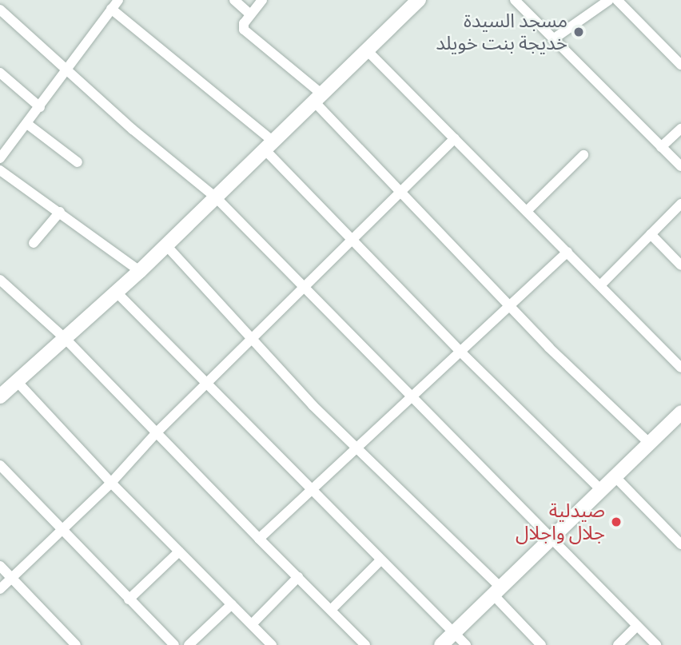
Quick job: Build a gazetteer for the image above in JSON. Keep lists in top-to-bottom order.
{
  "places": ["مسجد السيدة خديجة بنت خويلد", "صيدلية جلال واجلال"]
}
